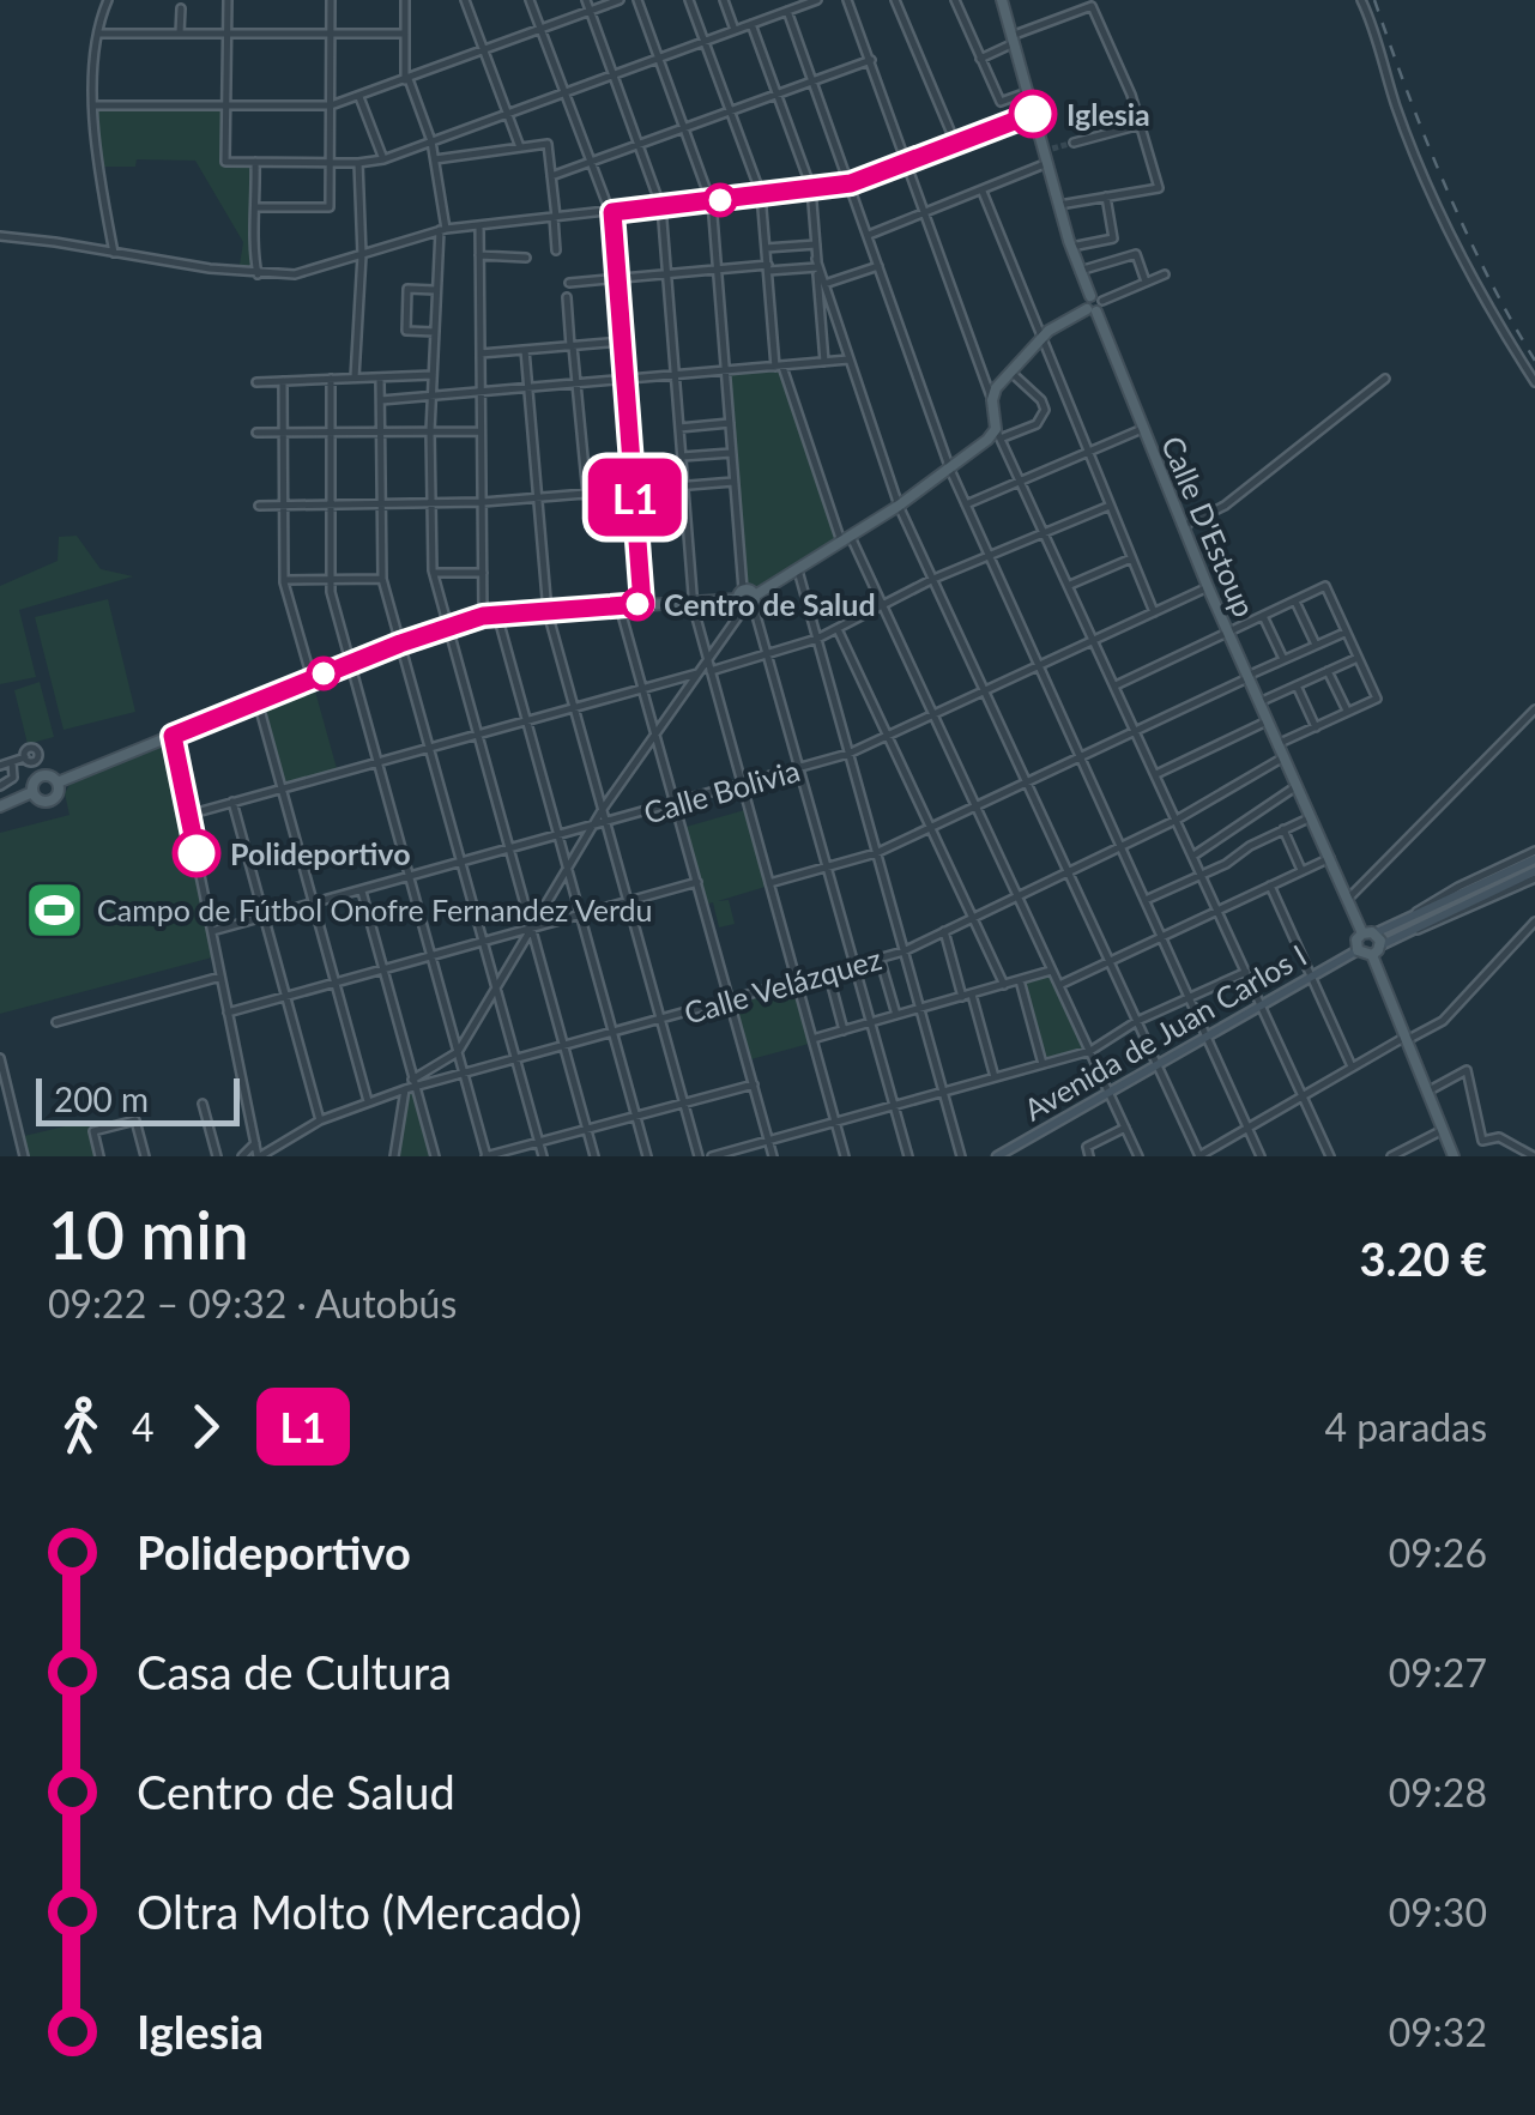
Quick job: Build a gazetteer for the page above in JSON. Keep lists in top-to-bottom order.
{
  "streets": {
    "main road": ["Calle D'Estoup"],
    "street": ["Calle Bolivia", "Calle Velázquez", "Avenida de Juan Carlos I"]
  },
  "crossings": [
    ["Calle D'Estoup", "Calle Bolivia"],
    ["Calle D'Estoup", "Calle Velázquez"]
  ],
  "places": {
    "other": ["Iglesia", "Centro de Salud", "Polideportivo"],
    "sports": ["Campo de Fútbol Onofre Fernandez Verdu"]
  },
  "lines": ["bus line L1"],
  "scale_bar": "200 m",
  "page": {
    "on_map": "L1",
    "scale": "200 m",
    "heading": ["10 min", "09:22 – 09:32 · Autobús", "3.20 €"],
    "legs": ["4", "L1", "4 paradas"],
    "list": [
      {
        "name": "Polideportivo",
        "value": "09:26"
      },
      {
        "name": "Casa de Cultura",
        "value": "09:27"
      },
      {
        "name": "Centro de Salud",
        "value": "09:28"
      },
      {
        "name": "Oltra Molto (Mercado)",
        "value": "09:30"
      },
      {
        "name": "Iglesia",
        "value": "09:32"
      }
    ]
  }
}
